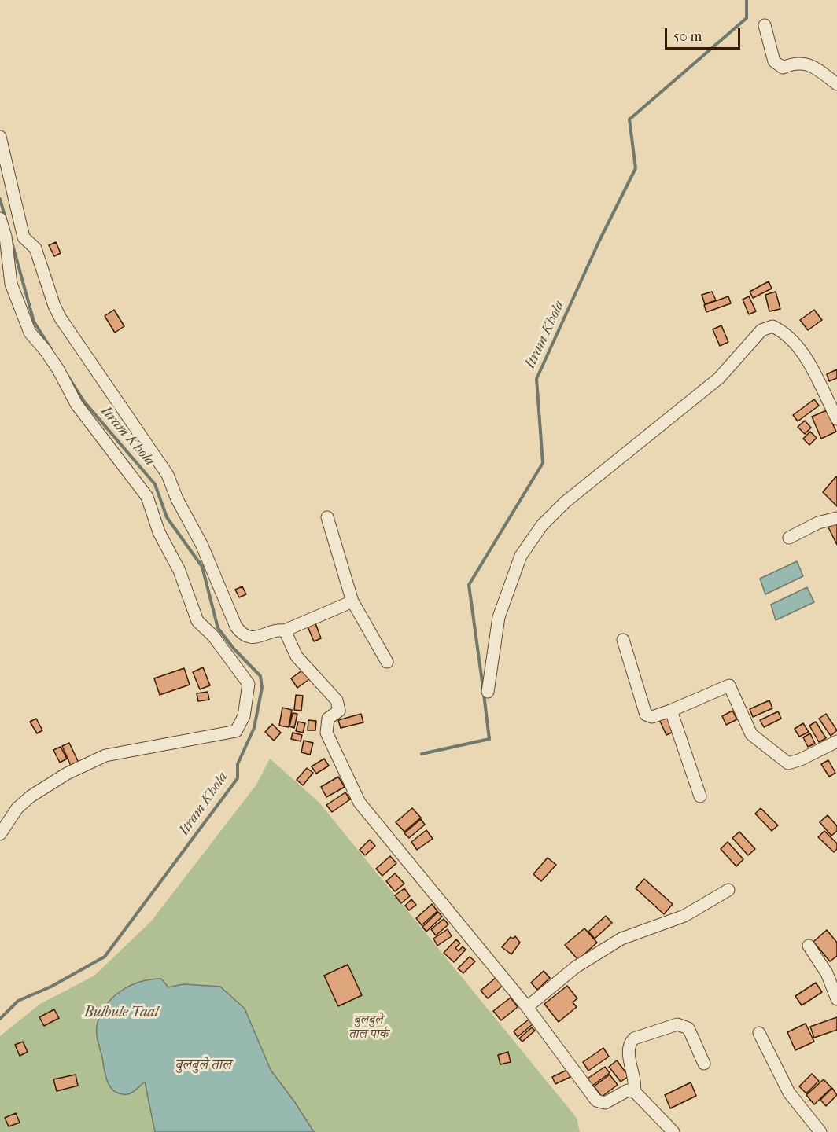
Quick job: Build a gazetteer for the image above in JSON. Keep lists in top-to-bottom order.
{
  "water": ["Itram Khola", "Bulbule Taal", "बुलबुले ताल"],
  "parks": ["बुलबुले ताल पार्क"],
  "scale_bar": "50 m"
}
